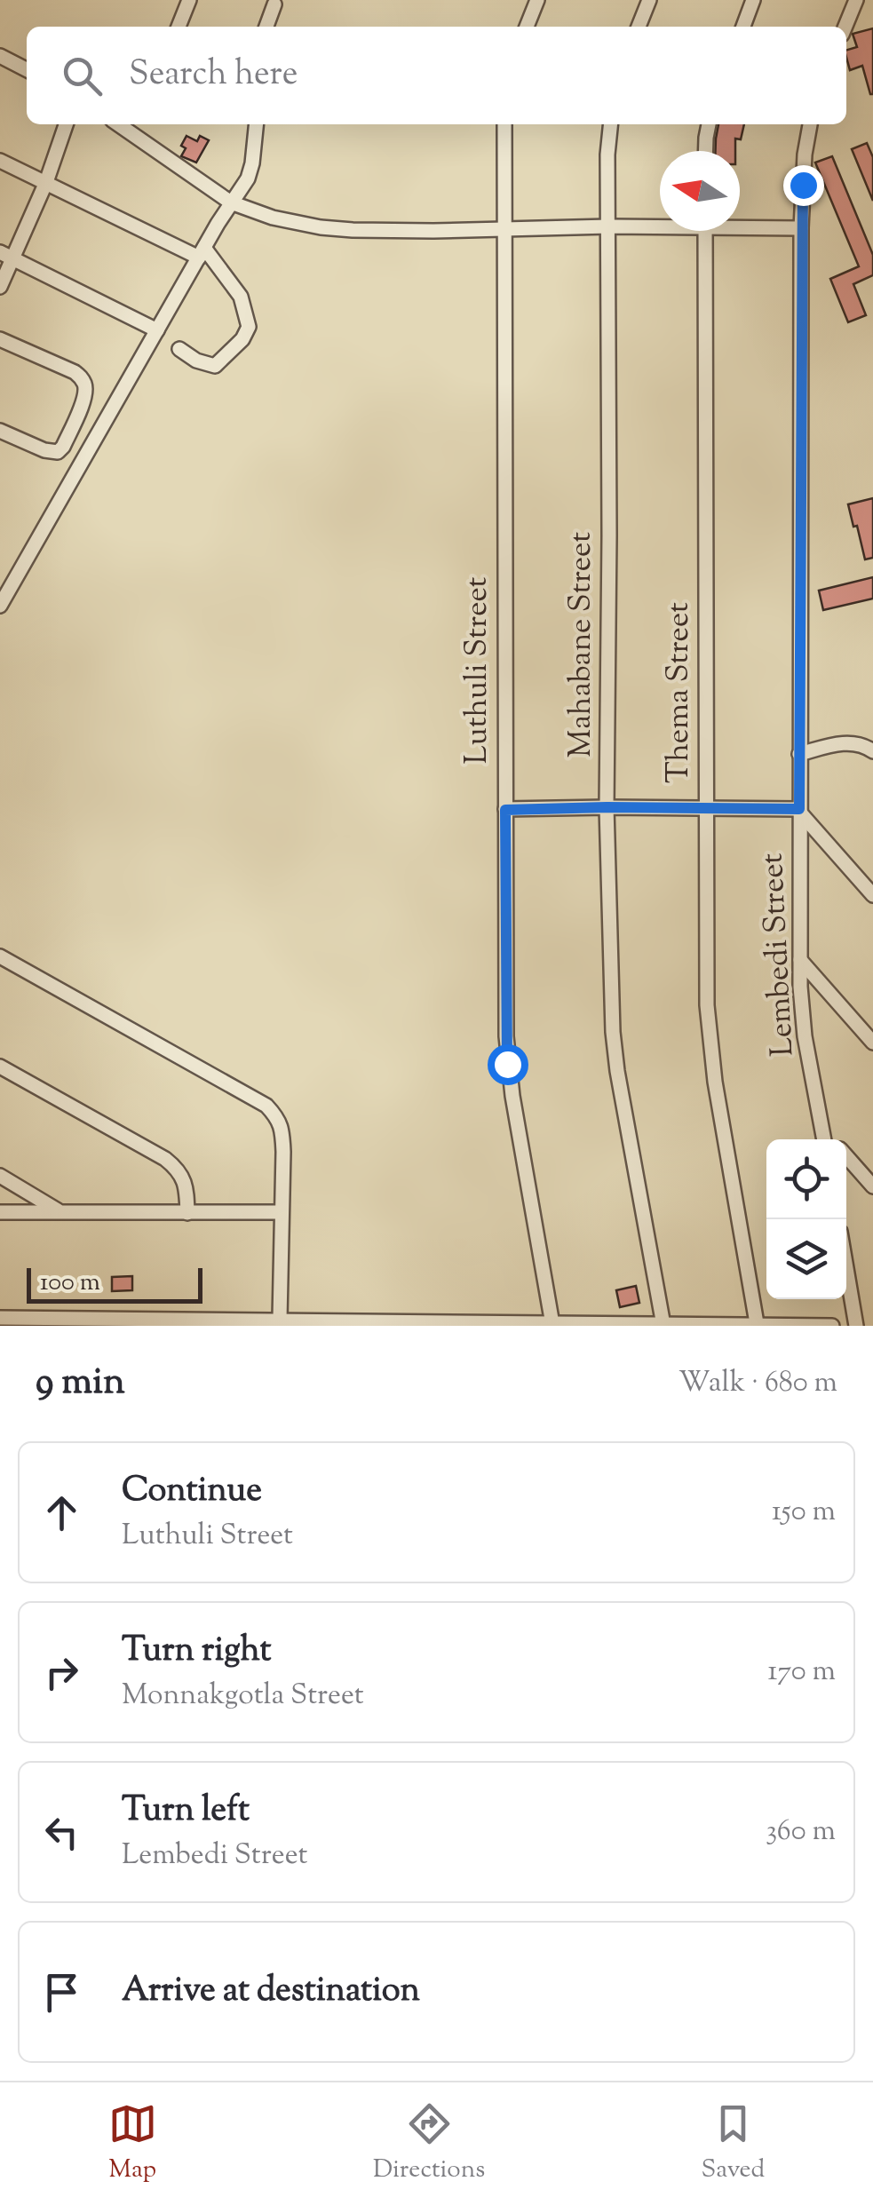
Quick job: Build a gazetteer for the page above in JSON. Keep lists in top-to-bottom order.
{
  "streets": {
    "street": [
      "Mahabane Street",
      "Luthuli Street",
      "Thema Street",
      "Lembedi Street"
    ]
  },
  "scale_bar": "100 m",
  "north": "left",
  "page": {
    "search": "Search here",
    "scale": "100 m",
    "heading": ["9 min", "Walk · 680 m"],
    "list": [
      ["Continue", "Luthuli Street", "150 m"],
      ["Turn right", "Monnakgotla Street", "170 m"],
      ["Turn left", "Lembedi Street", "360 m"],
      "Arrive at destination"
    ],
    "nav": ["Map", "Directions", "Saved"]
  }
}
